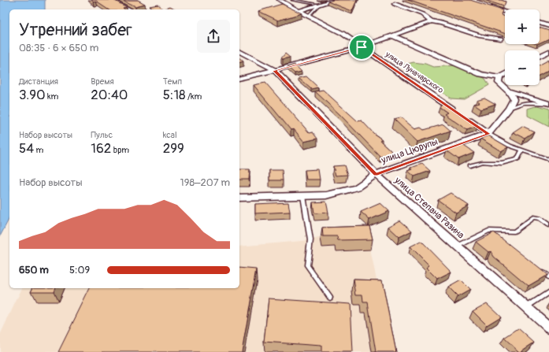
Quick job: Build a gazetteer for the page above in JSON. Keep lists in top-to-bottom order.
{
  "streets": {
    "street": ["улица Луначарского", "улица Цюрупы", "улица Степана Разина"]
  },
  "crossings": [
    ["улица Луначарского", "улица Цюрупы"],
    ["улица Цюрупы", "улица Степана Разина"]
  ],
  "page": {
    "map_buttons": ["+", "−"],
    "heading": ["Утренний забег", "08:35 · 6 × 650 m"],
    "stats": [
      ["Дистанция", "3.90 km"],
      ["Время", "20:40"],
      ["Темп", "5:18 /km"],
      ["Набор высоты", "54 m"],
      ["Пульс", "162 bpm"],
      ["kcal", "299"]
    ],
    "chart": ["Набор высоты", "198–207 m"],
    "list": [
      {
        "name": "650 m",
        "note": "5:09"
      }
    ]
  }
}
